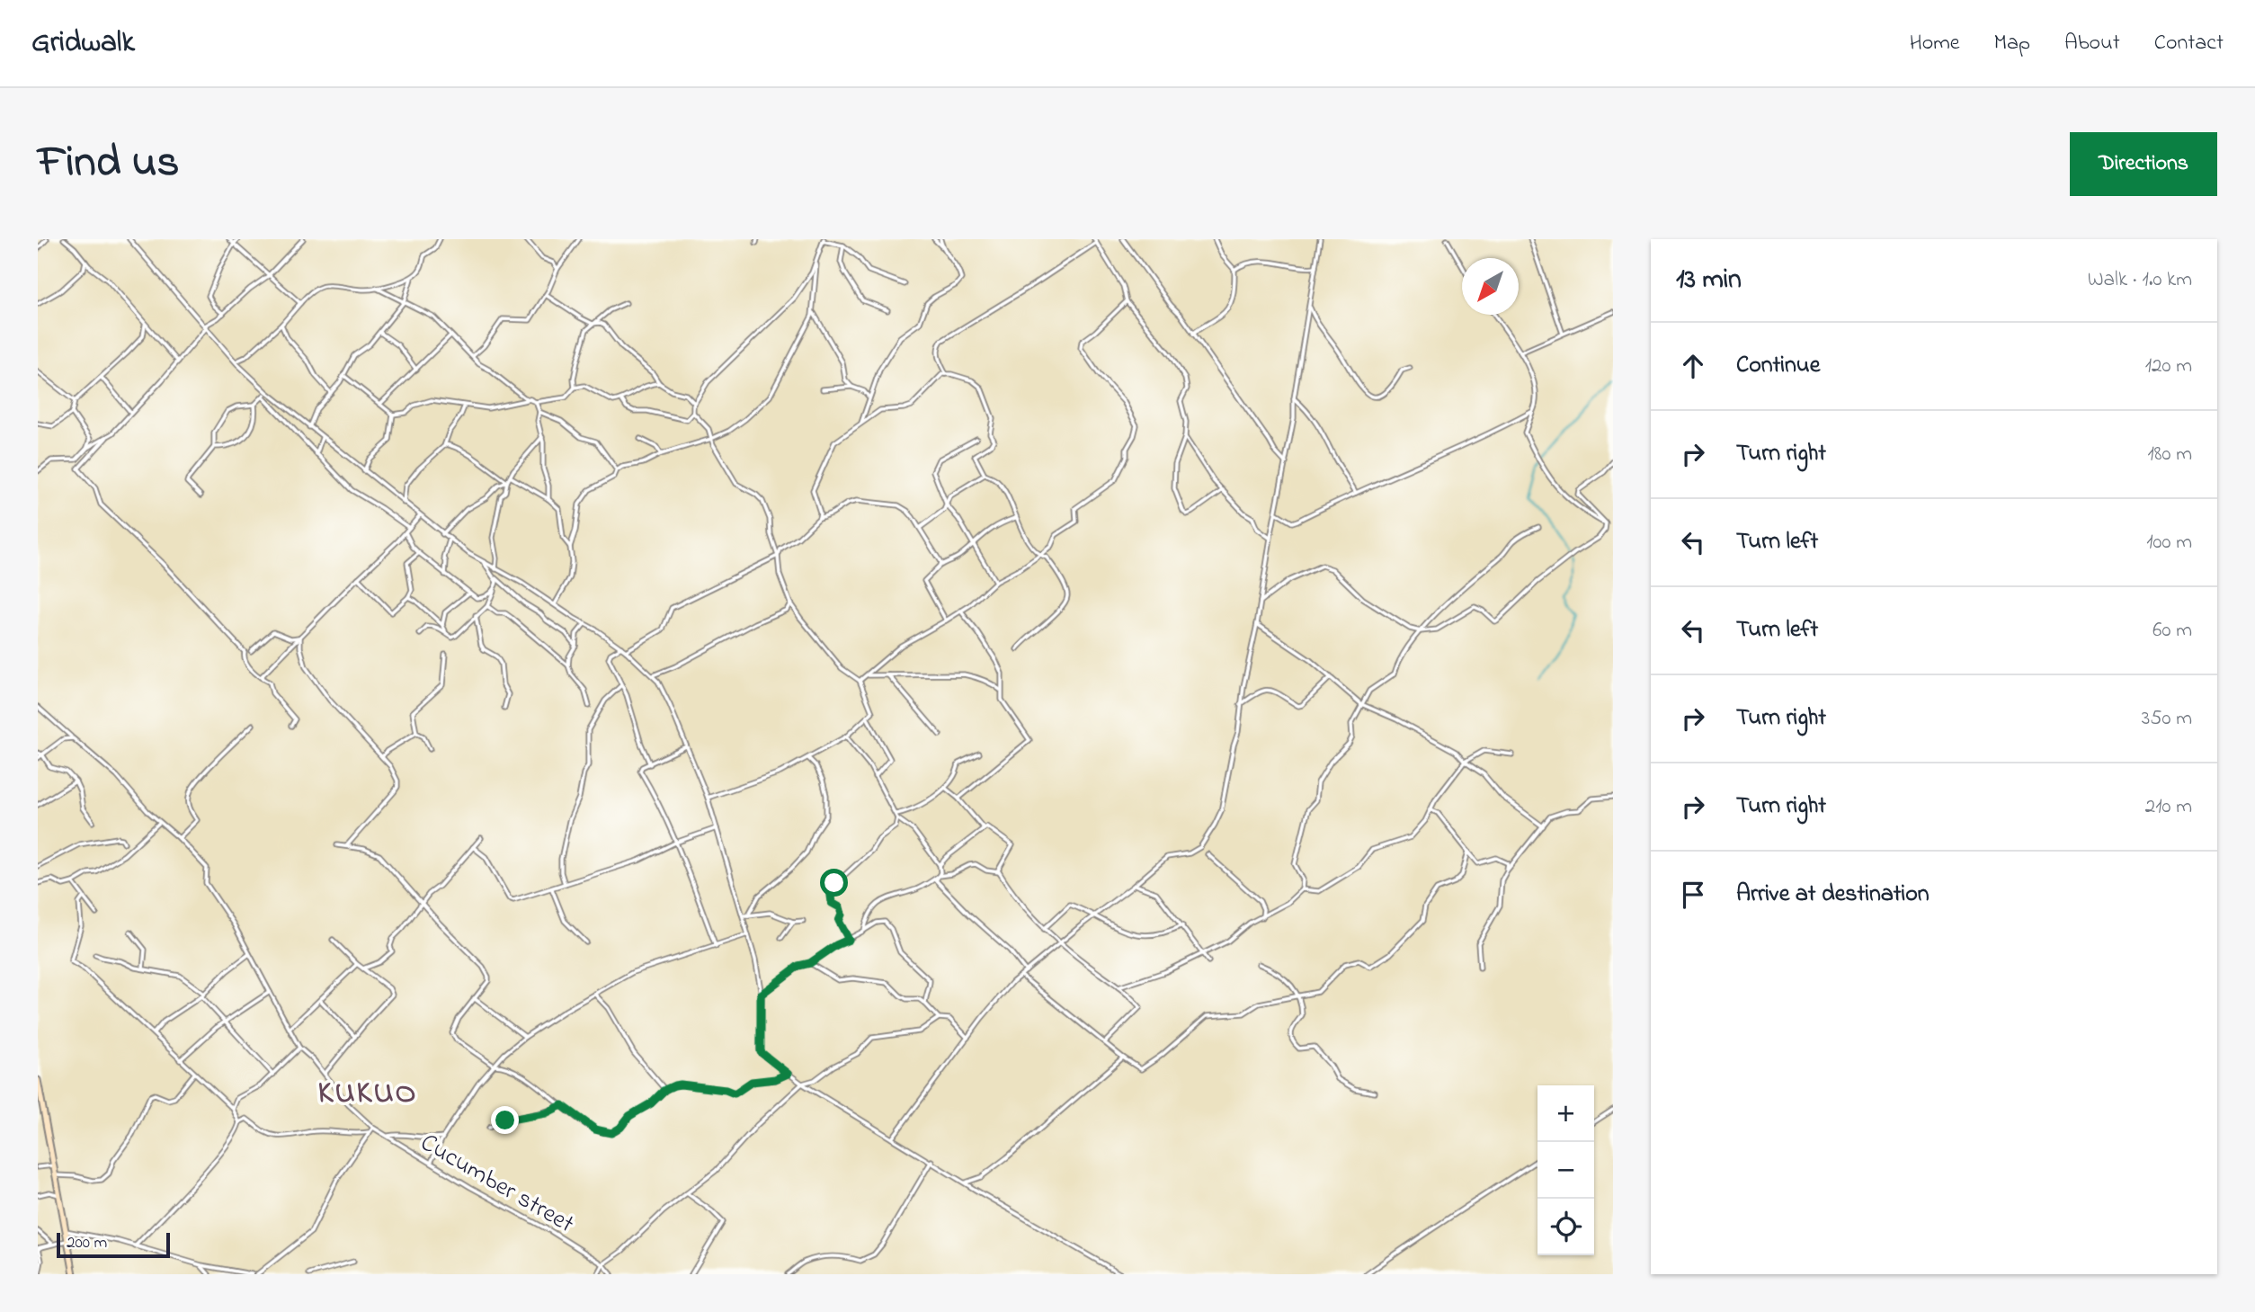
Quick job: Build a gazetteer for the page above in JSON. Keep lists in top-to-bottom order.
{
  "streets": {
    "street": ["Cucumber street"]
  },
  "districts": ["KUKUO"],
  "scale_bar": "200 m",
  "north": "bottom left",
  "page": {
    "header": "Gridwalk",
    "nav": [
      "Home",
      "Map",
      "About",
      "Contact"
    ],
    "title": "Find us",
    "buttons": "Directions",
    "heading": ["13 min", "Walk · 1.0 km"],
    "list": [
      ["Continue", "120 m"],
      ["Turn right", "180 m"],
      ["Turn left", "100 m"],
      ["Turn left", "60 m"],
      ["Turn right", "350 m"],
      ["Turn right", "210 m"],
      "Arrive at destination"
    ],
    "map_buttons": ["+", "−"],
    "scale": "200 m"
  }
}
